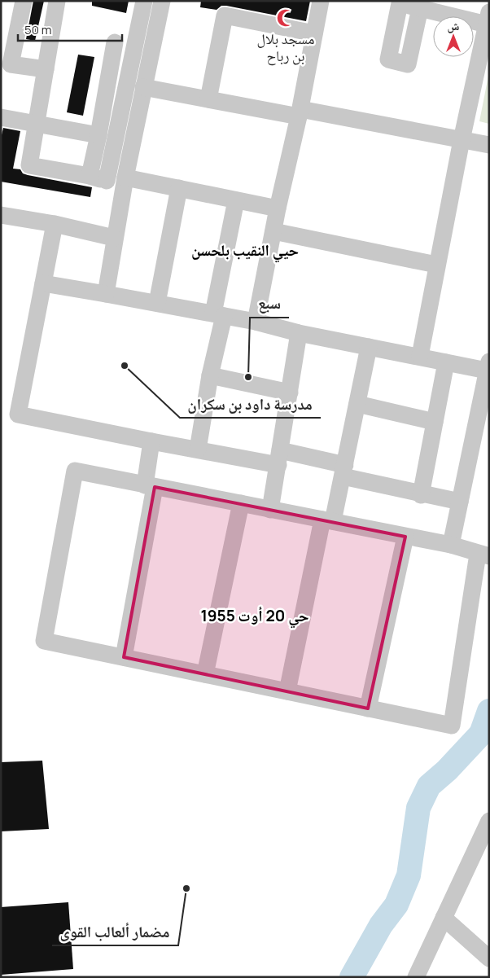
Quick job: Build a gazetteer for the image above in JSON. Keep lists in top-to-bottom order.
{
  "districts": ["حيي النقيب بلحسن", "حي 20 أوت 1955"],
  "places": {
    "mosque": ["مسجد بلال بن رباح"],
    "other": ["مدرسة داود بن سكران", "سبع", "مضمار ألعالب القوى"]
  },
  "scale_bar": "50 m",
  "north": "top"
}
